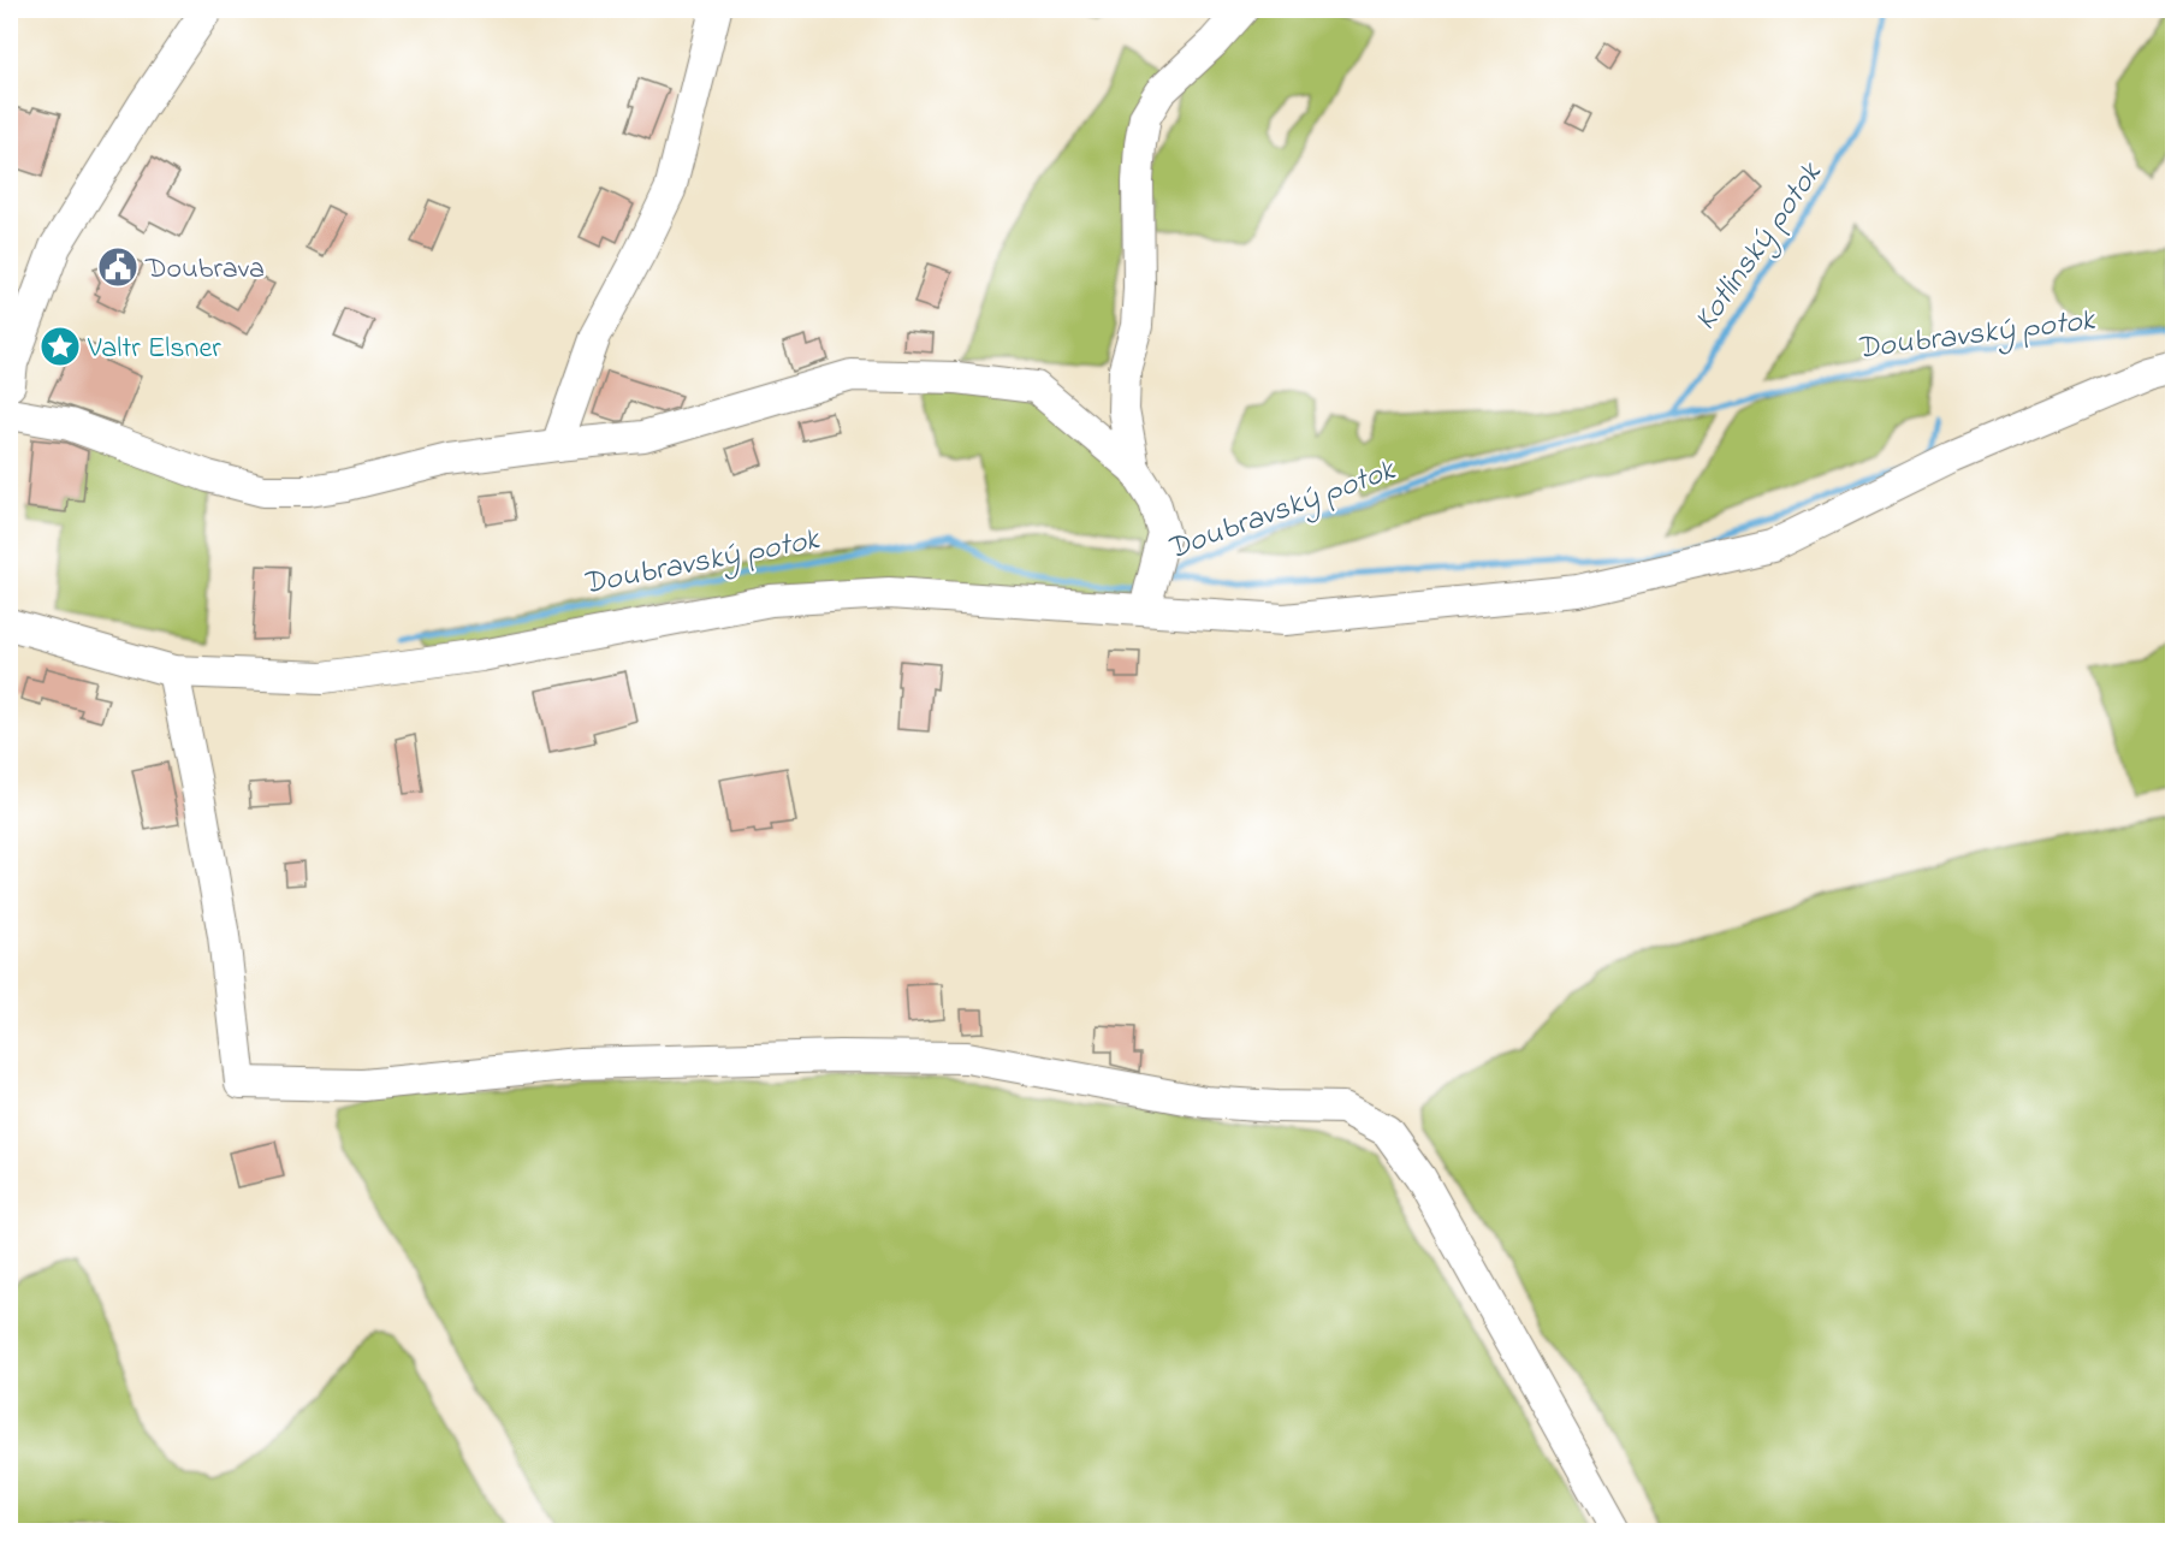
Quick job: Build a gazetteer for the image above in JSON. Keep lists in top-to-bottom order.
{
  "water": ["Kotlinský potok", "Doubravský potok"],
  "places": {
    "public building": ["Doubrava"],
    "place": ["Valtr Elsner"]
  }
}
